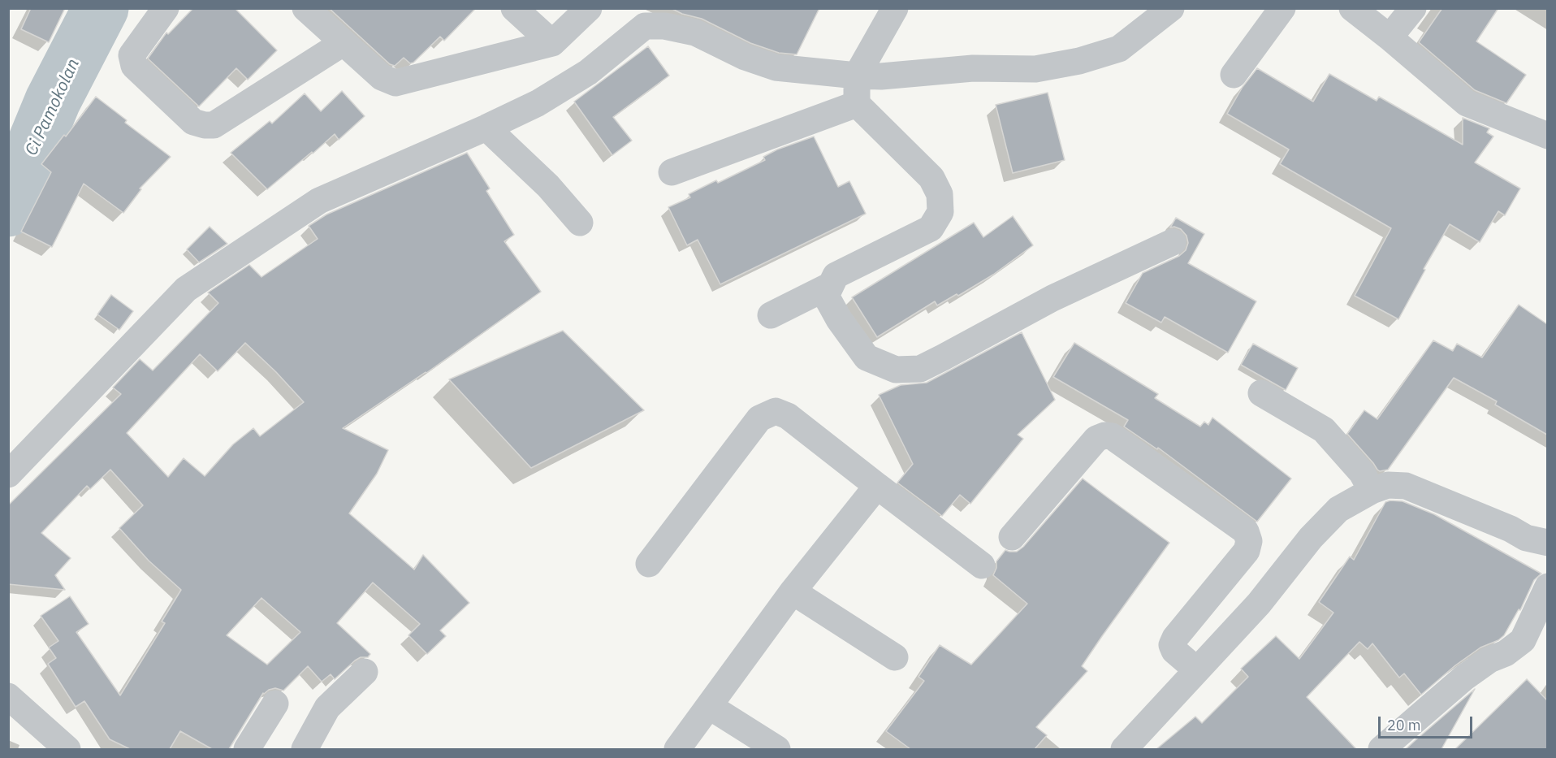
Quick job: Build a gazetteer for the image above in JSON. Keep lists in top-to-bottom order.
{
  "water": ["Ci Pamokolan"],
  "scale_bar": "20 m"
}
